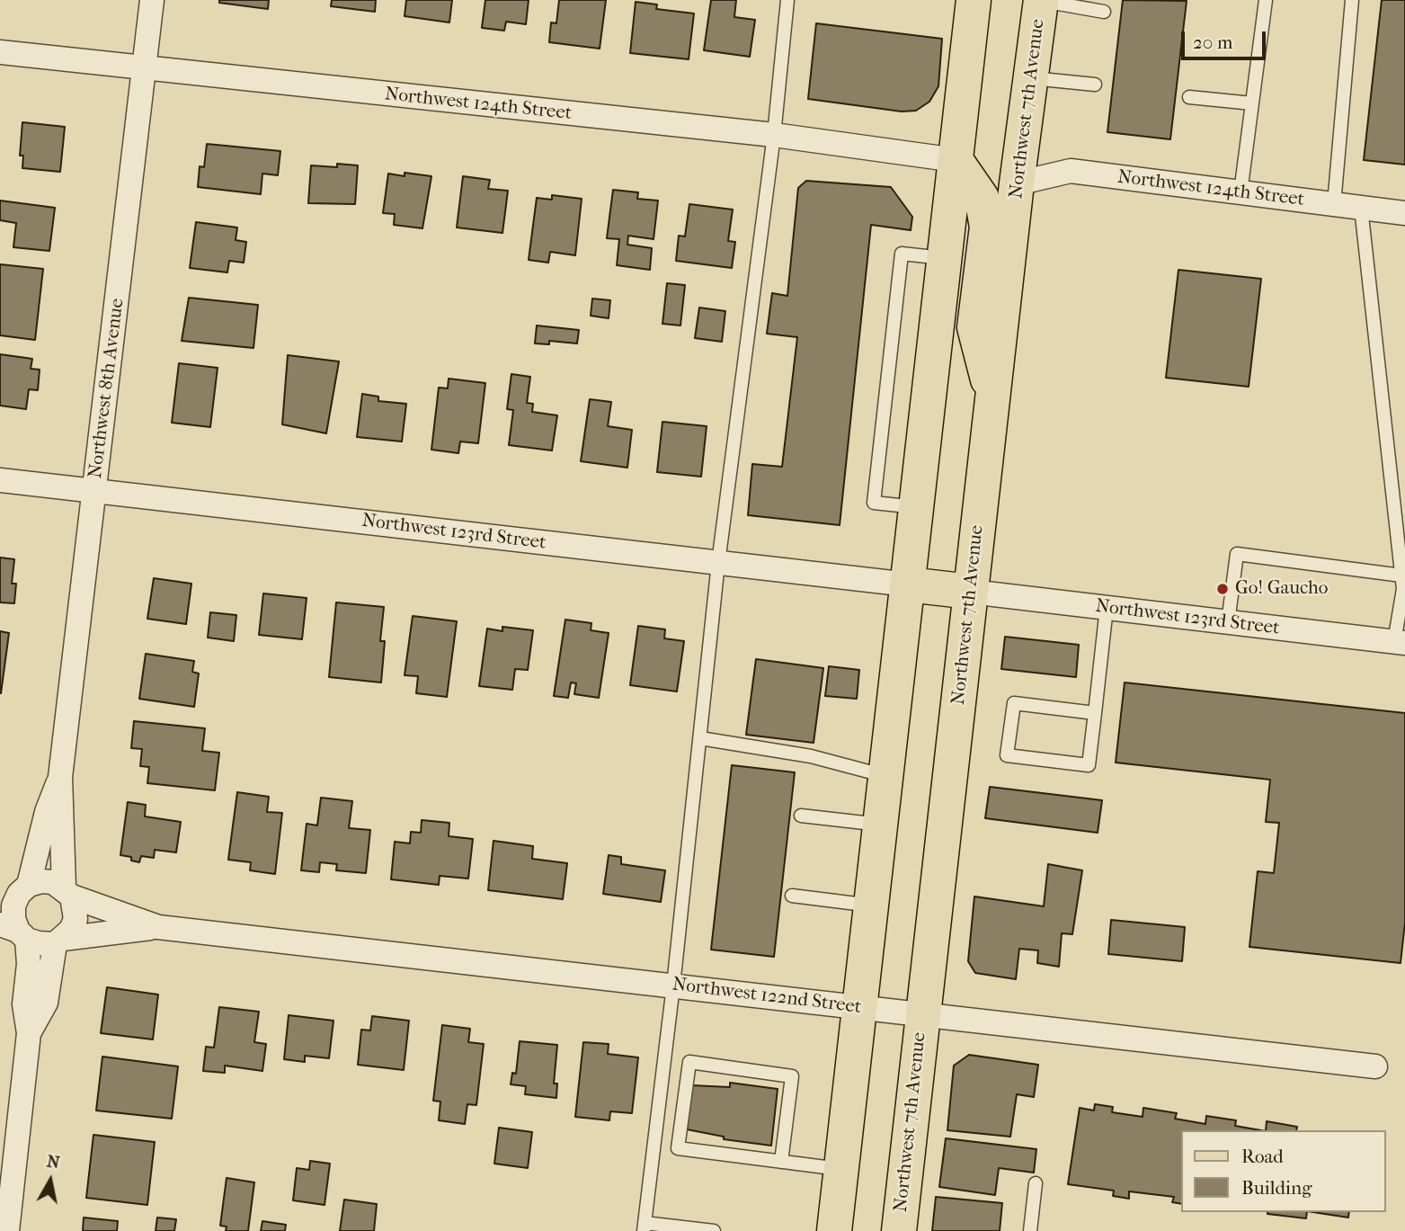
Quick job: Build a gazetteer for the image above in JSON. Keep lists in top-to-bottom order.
{
  "streets": {
    "main road": ["Northwest 7th Avenue"],
    "street": [
      "Northwest 124th Street",
      "Northwest 8th Avenue",
      "Northwest 123rd Street",
      "Northwest 122nd Street"
    ]
  },
  "crossings": [
    ["Northwest 124th Street", "Northwest 7th Avenue"],
    ["Northwest 124th Street", "Northwest 8th Avenue"],
    ["Northwest 7th Avenue", "Northwest 123rd Street"],
    ["Northwest 7th Avenue", "Northwest 122nd Street"],
    ["Northwest 8th Avenue", "Northwest 123rd Street"],
    ["Northwest 8th Avenue", "Northwest 122nd Street"]
  ],
  "places": ["Go! Gaucho"],
  "legend": ["Road", "Building"],
  "scale_bar": "20 m",
  "north": "top"
}
